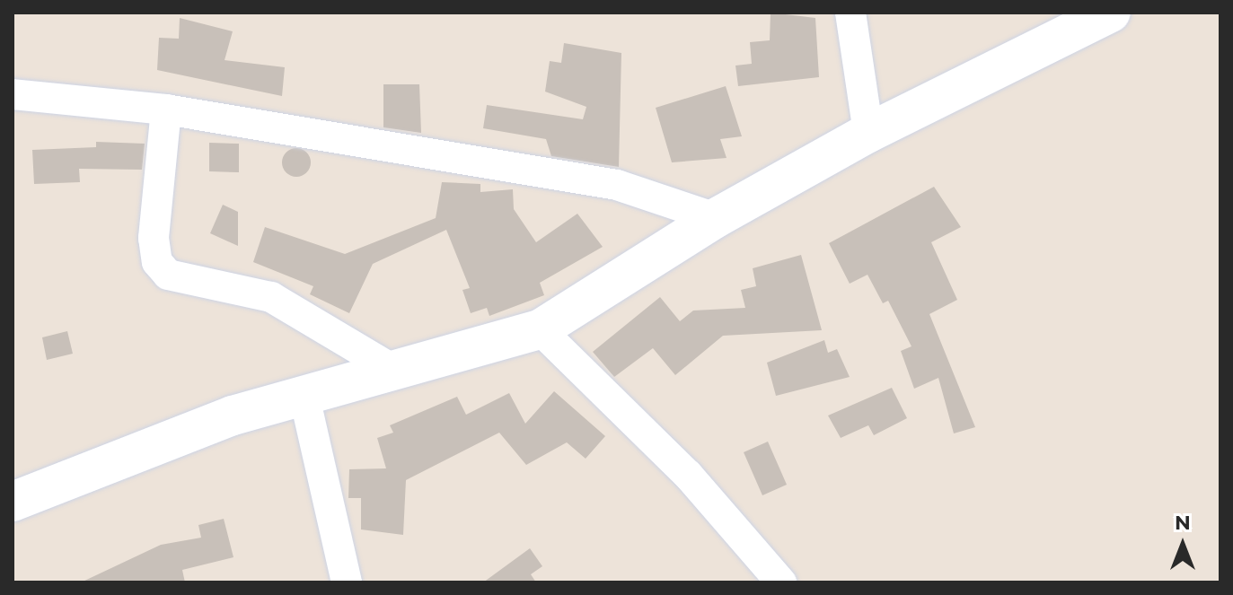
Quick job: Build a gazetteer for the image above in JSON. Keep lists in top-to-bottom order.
{
  "north": "top"
}
